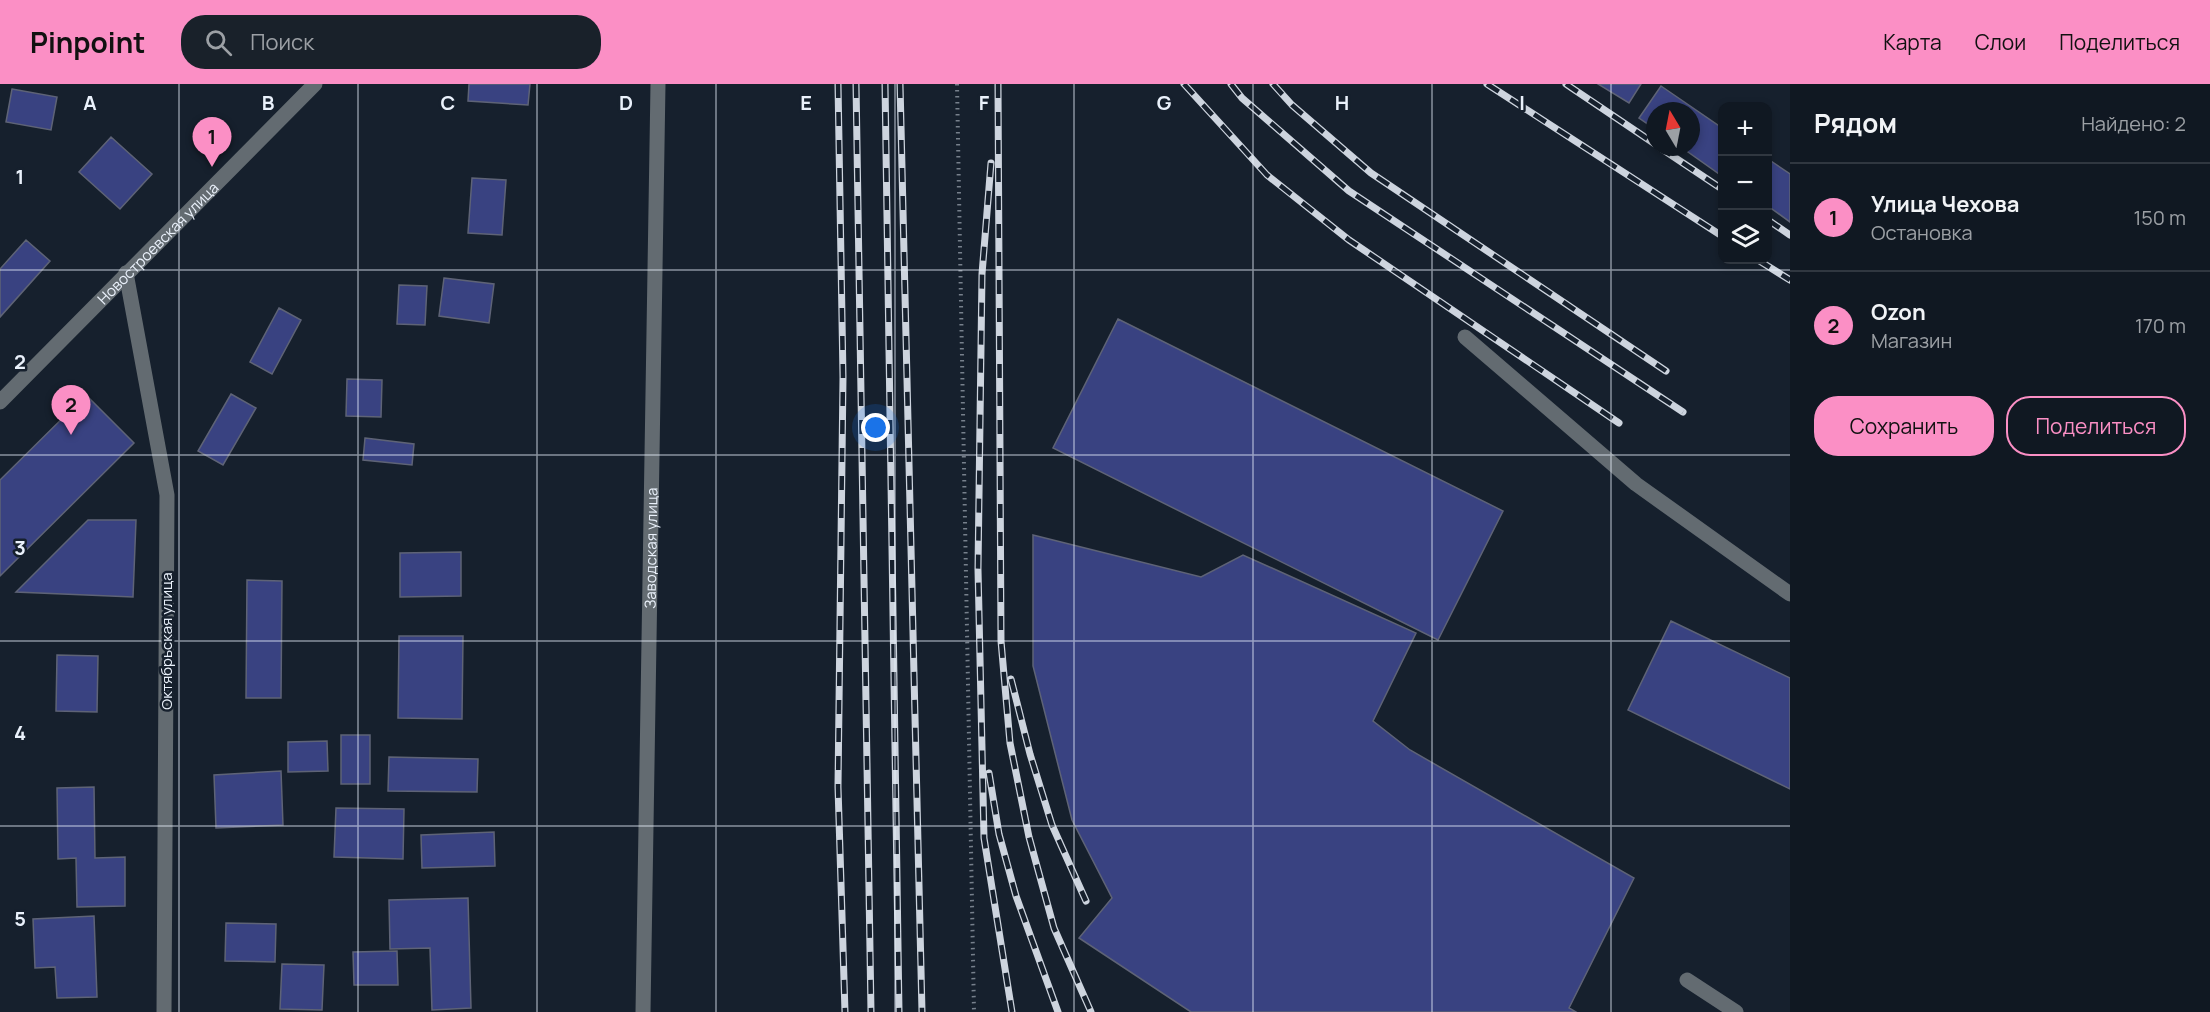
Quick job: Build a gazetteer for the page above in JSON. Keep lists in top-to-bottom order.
{
  "streets": {
    "street": ["Новостроевская улица", "Заводская улица", "Октябрьская улица"]
  },
  "crossings": [
    ["Новостроевская улица", "Октябрьская улица"]
  ],
  "north": "top",
  "page": {
    "header": "Pinpoint",
    "search": "Поиск",
    "nav": ["Карта", "Слои", "Поделиться"],
    "heading": ["Рядом", "Найдено: 2"],
    "map_buttons": ["+", "−"],
    "pins": ["1", "2"],
    "list": [
      {
        "mark": "1",
        "name": "Улица Чехова",
        "note": "Остановка",
        "value": "150 m"
      },
      {
        "mark": "2",
        "name": "Ozon",
        "note": "Магазин",
        "value": "170 m"
      }
    ],
    "buttons": ["Сохранить", "Поделиться"]
  },
  "grid": {
    "columns": [
      "A",
      "B",
      "C",
      "D",
      "E",
      "F",
      "G",
      "H",
      "I"
    ],
    "rows": [
      "1",
      "2",
      "3",
      "4",
      "5"
    ]
  }
}
